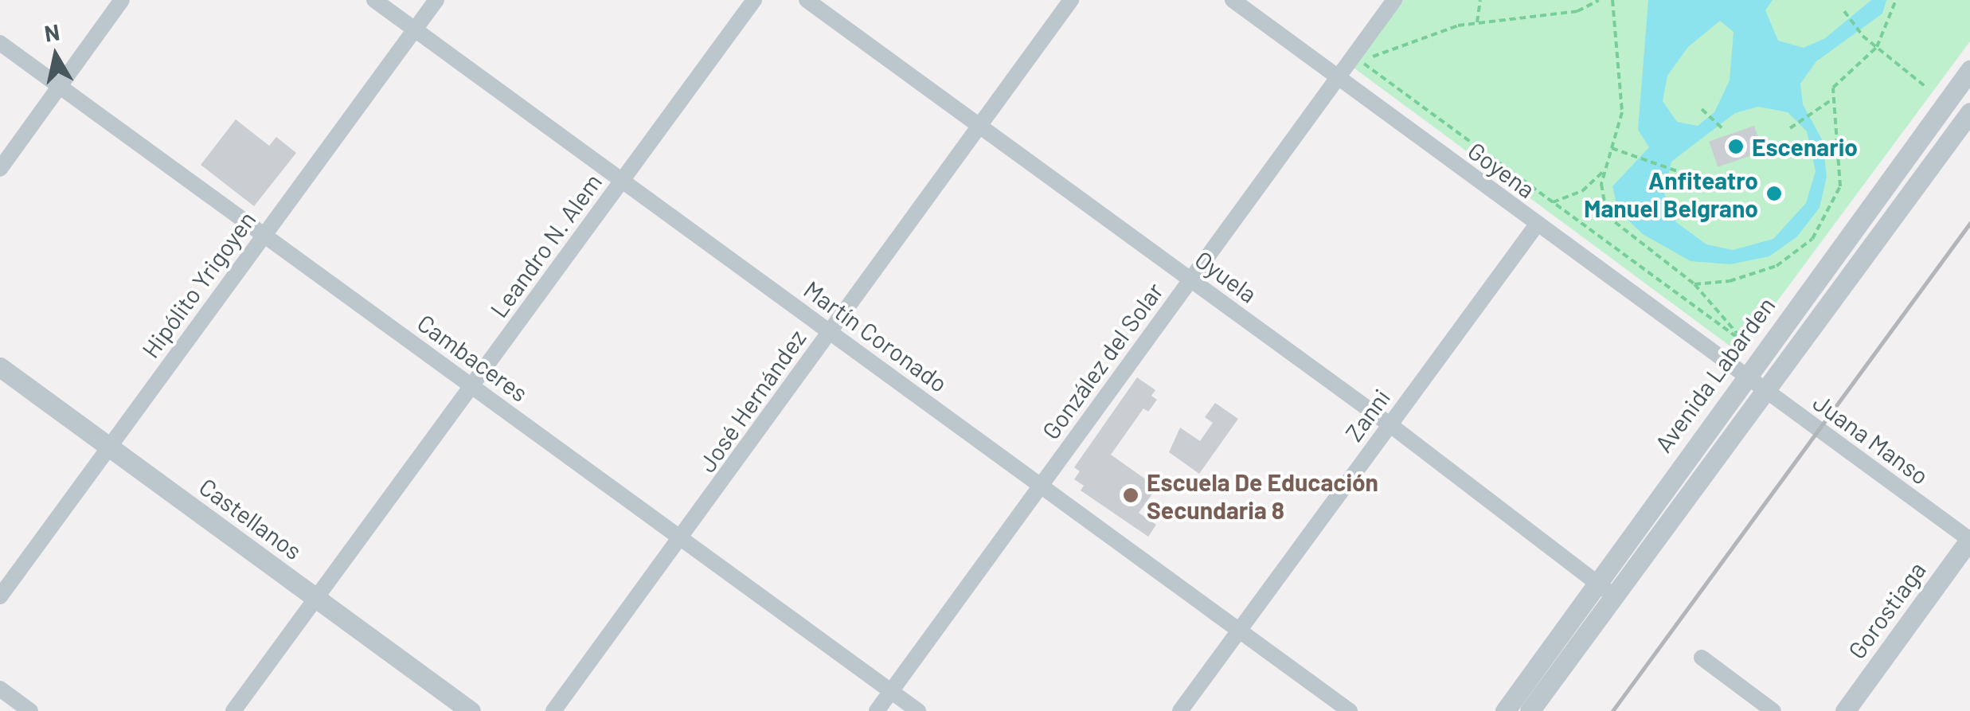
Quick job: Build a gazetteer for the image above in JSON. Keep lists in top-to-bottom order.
{
  "streets": {
    "street": [
      "Goyena",
      "Leandro N. Alem",
      "Oyuela",
      "Hipólito Yrigoyen",
      "Martín Coronado",
      "Cambaceres",
      "González del Solar",
      "Avenida Labarden",
      "José Hernández",
      "Zanni",
      "Juana Manso",
      "Castellanos",
      "Gorostiaga"
    ]
  },
  "crossings": [
    ["Goyena", "González del Solar"],
    ["Goyena", "Avenida Labarden"],
    ["Goyena", "Zanni"],
    ["Goyena", "Juana Manso"],
    ["Leandro N. Alem", "Martín Coronado"],
    ["Leandro N. Alem", "Cambaceres"],
    ["Leandro N. Alem", "Castellanos"],
    ["Oyuela", "González del Solar"],
    ["Oyuela", "Avenida Labarden"],
    ["Oyuela", "José Hernández"],
    ["Oyuela", "Zanni"],
    ["Hipólito Yrigoyen", "Martín Coronado"],
    ["Hipólito Yrigoyen", "Cambaceres"],
    ["Hipólito Yrigoyen", "Castellanos"],
    ["Martín Coronado", "González del Solar"],
    ["Martín Coronado", "José Hernández"],
    ["Martín Coronado", "Zanni"],
    ["Cambaceres", "González del Solar"],
    ["Cambaceres", "José Hernández"],
    ["Avenida Labarden", "Juana Manso"],
    ["Juana Manso", "Gorostiaga"]
  ],
  "places": ["Escenario", "Anfiteatro Manuel Belgrano", "Escuela De Educación Secundaria 8"],
  "north": "top"
}
